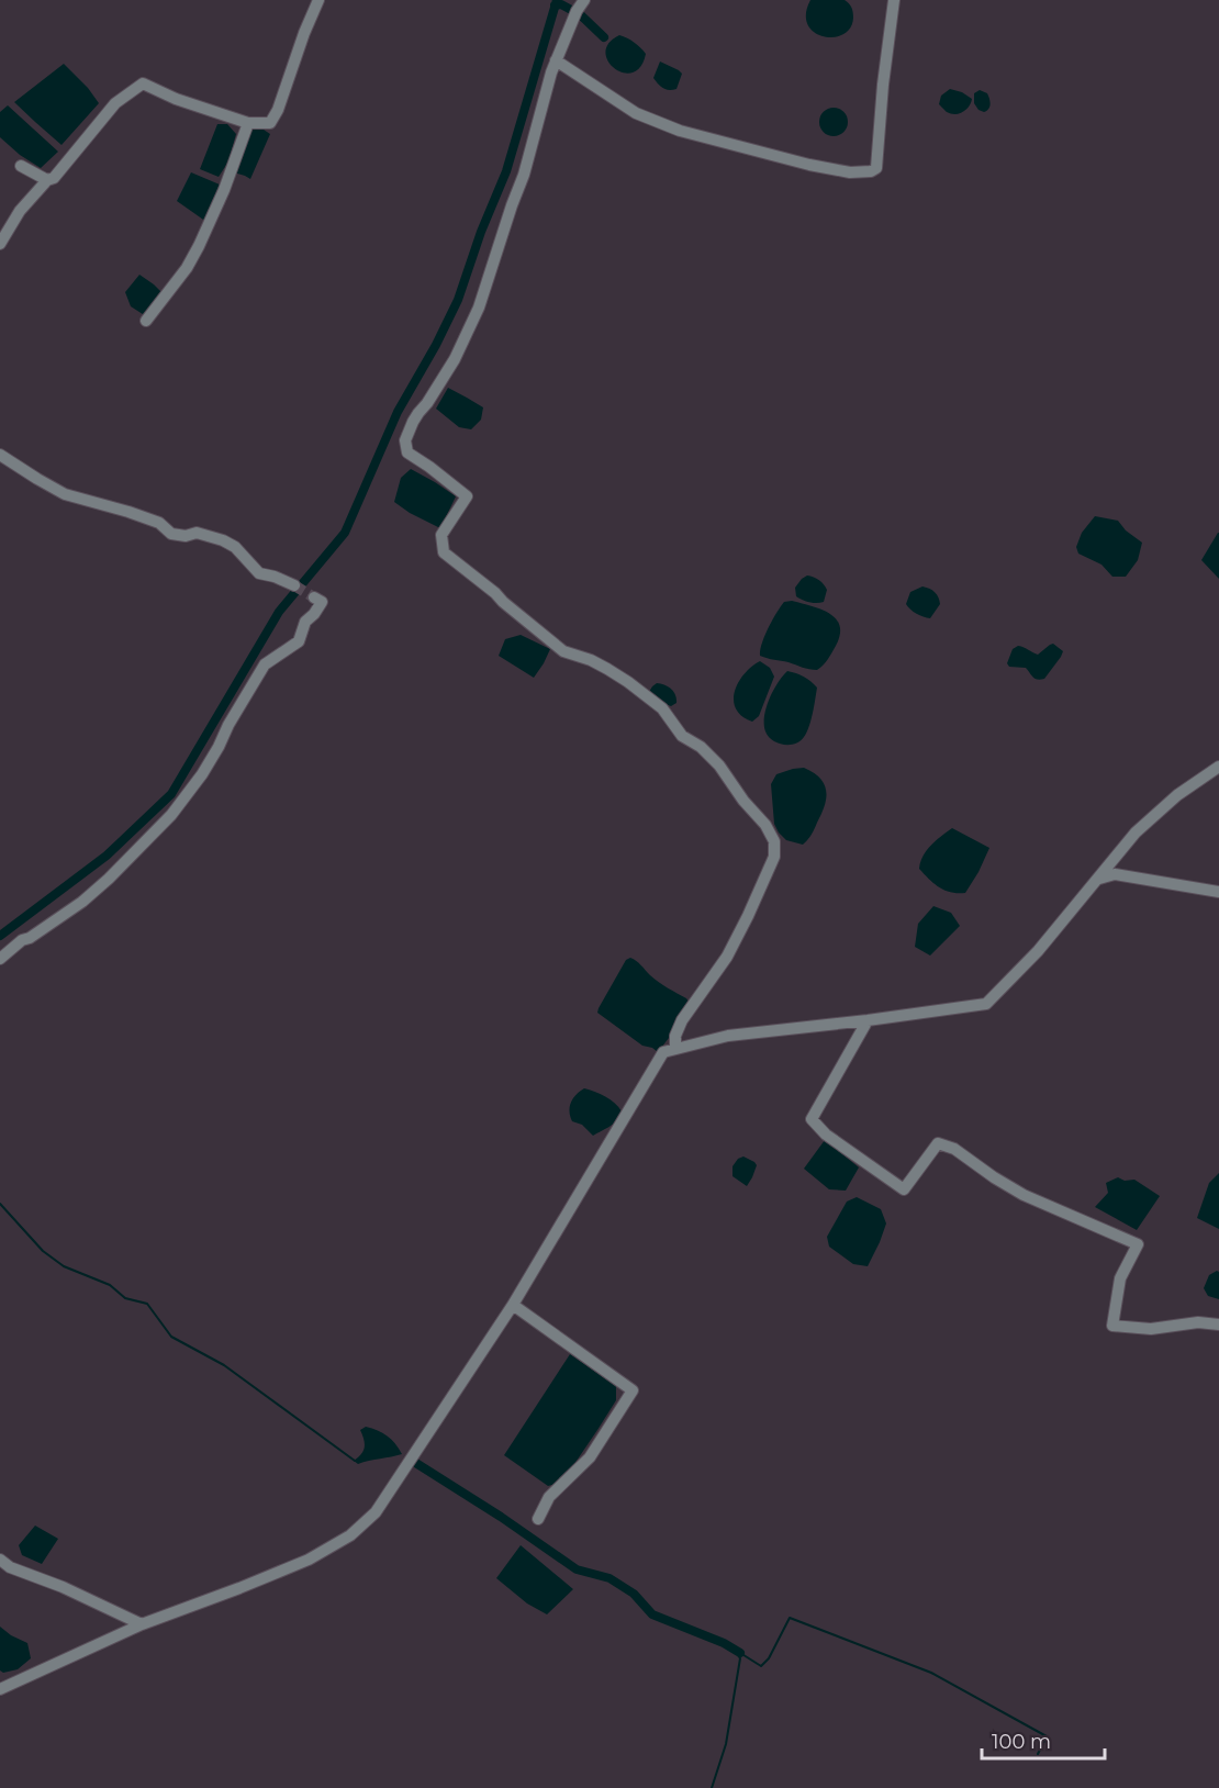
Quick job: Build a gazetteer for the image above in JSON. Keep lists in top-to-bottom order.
{
  "scale_bar": "100 m"
}
